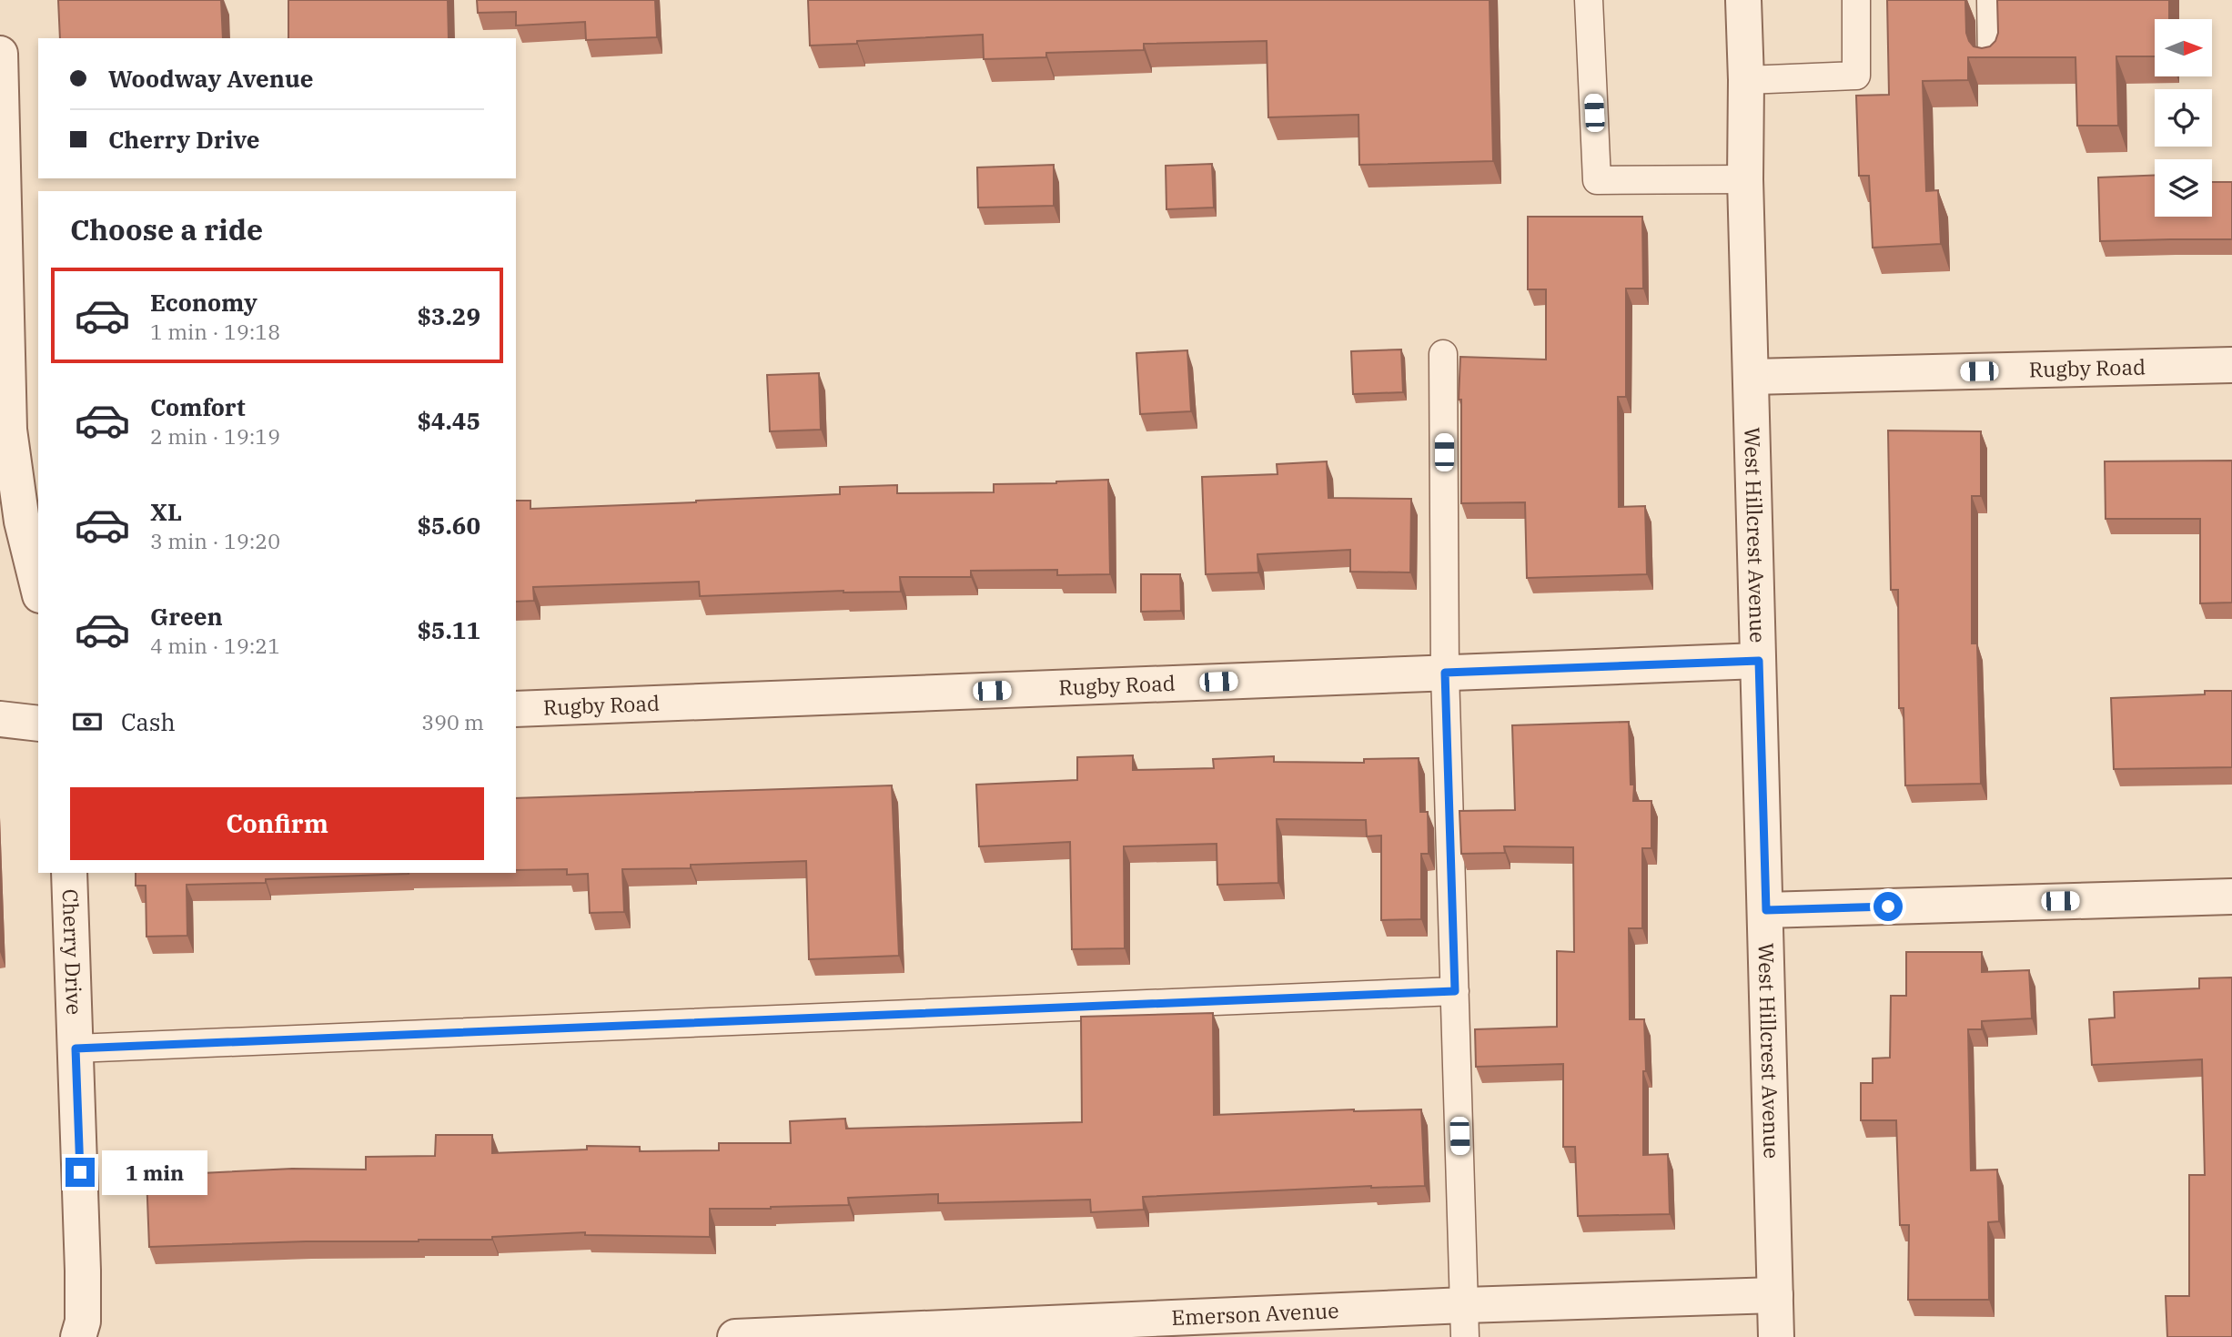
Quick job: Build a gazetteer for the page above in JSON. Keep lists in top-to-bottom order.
{
  "streets": {
    "street": [
      "Rugby Road",
      "West Hillcrest Avenue",
      "Cherry Drive",
      "Emerson Avenue"
    ]
  },
  "crossings": [
    ["Rugby Road", "West Hillcrest Avenue"],
    ["West Hillcrest Avenue", "Emerson Avenue"]
  ],
  "north": "right",
  "page": {
    "banner": ["Woodway Avenue", "Cherry Drive"],
    "heading": "Choose a ride",
    "list": [
      {
        "name": "Economy",
        "note": "1 min · 19:18",
        "value": "$3.29"
      },
      {
        "name": "Comfort",
        "note": "2 min · 19:19",
        "value": "$4.45"
      },
      {
        "name": "XL",
        "note": "3 min · 19:20",
        "value": "$5.60"
      },
      {
        "name": "Green",
        "note": "4 min · 19:21",
        "value": "$5.11"
      }
    ],
    "pay": ["Cash", "390 m"],
    "buttons": "Confirm",
    "bubble": "1 min"
  }
}
